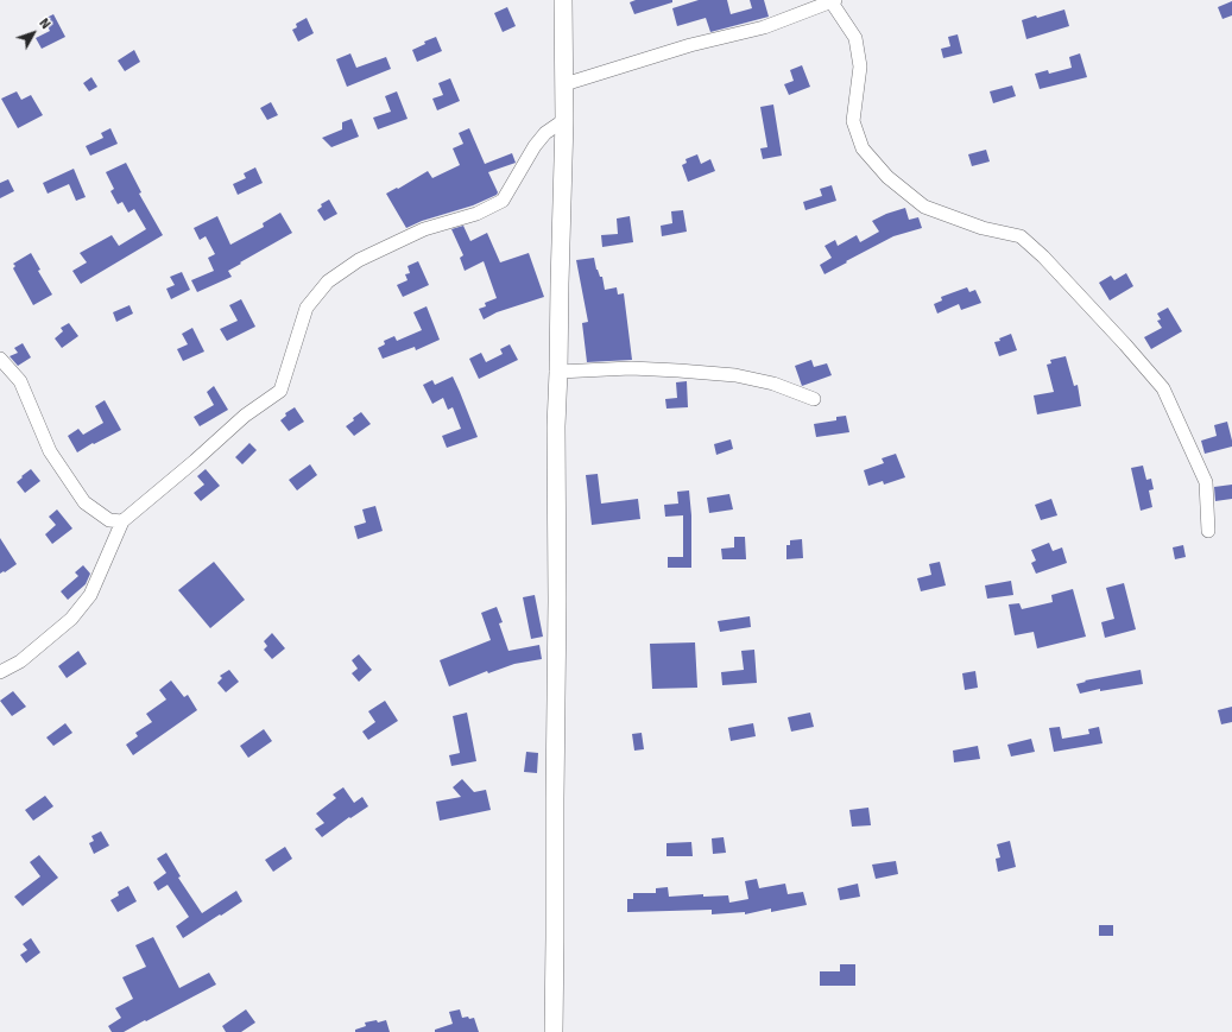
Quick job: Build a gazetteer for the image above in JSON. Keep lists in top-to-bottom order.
{
  "north": "top right"
}
